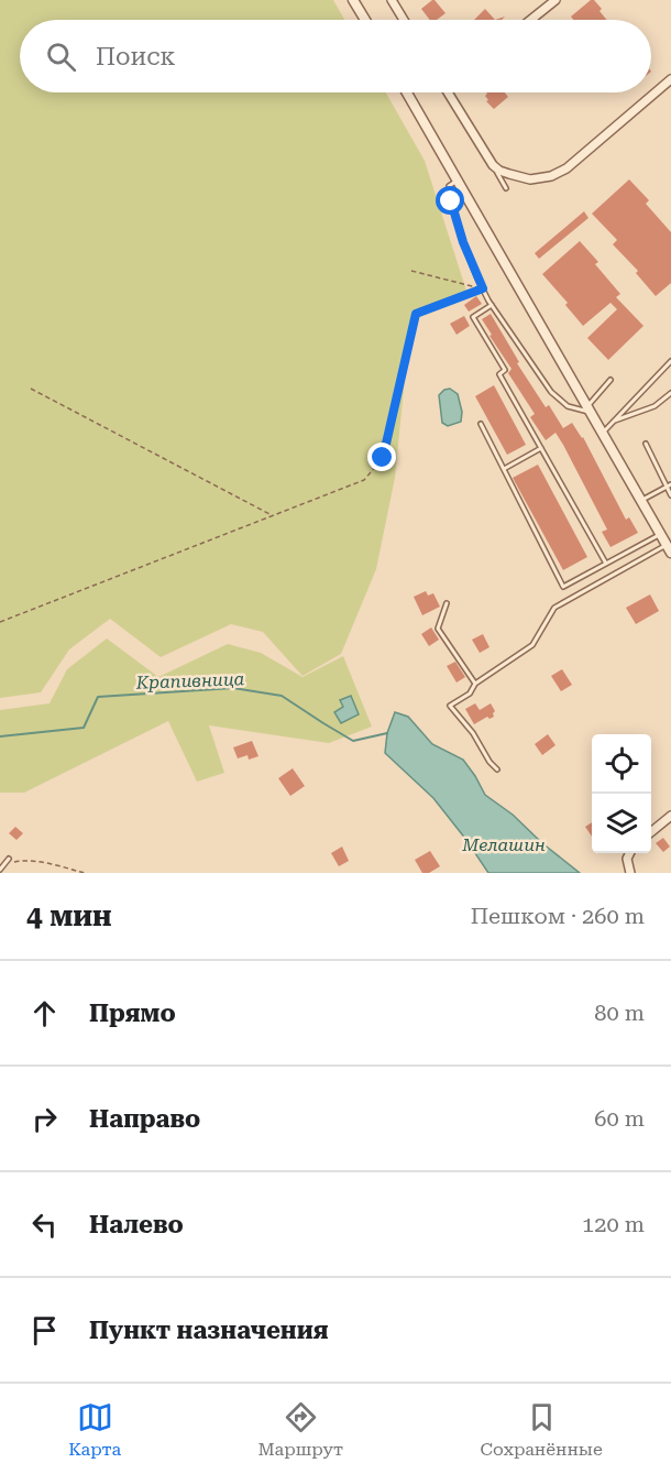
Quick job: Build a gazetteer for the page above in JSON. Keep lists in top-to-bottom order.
{
  "water": ["Крапивница", "Мелашин"],
  "page": {
    "search": "Поиск",
    "heading": ["4 мин", "Пешком · 260 m"],
    "list": [
      ["Прямо", "80 m"],
      ["Направо", "60 m"],
      ["Налево", "120 m"],
      "Пункт назначения"
    ],
    "nav": ["Карта", "Маршрут", "Сохранённые"]
  }
}
